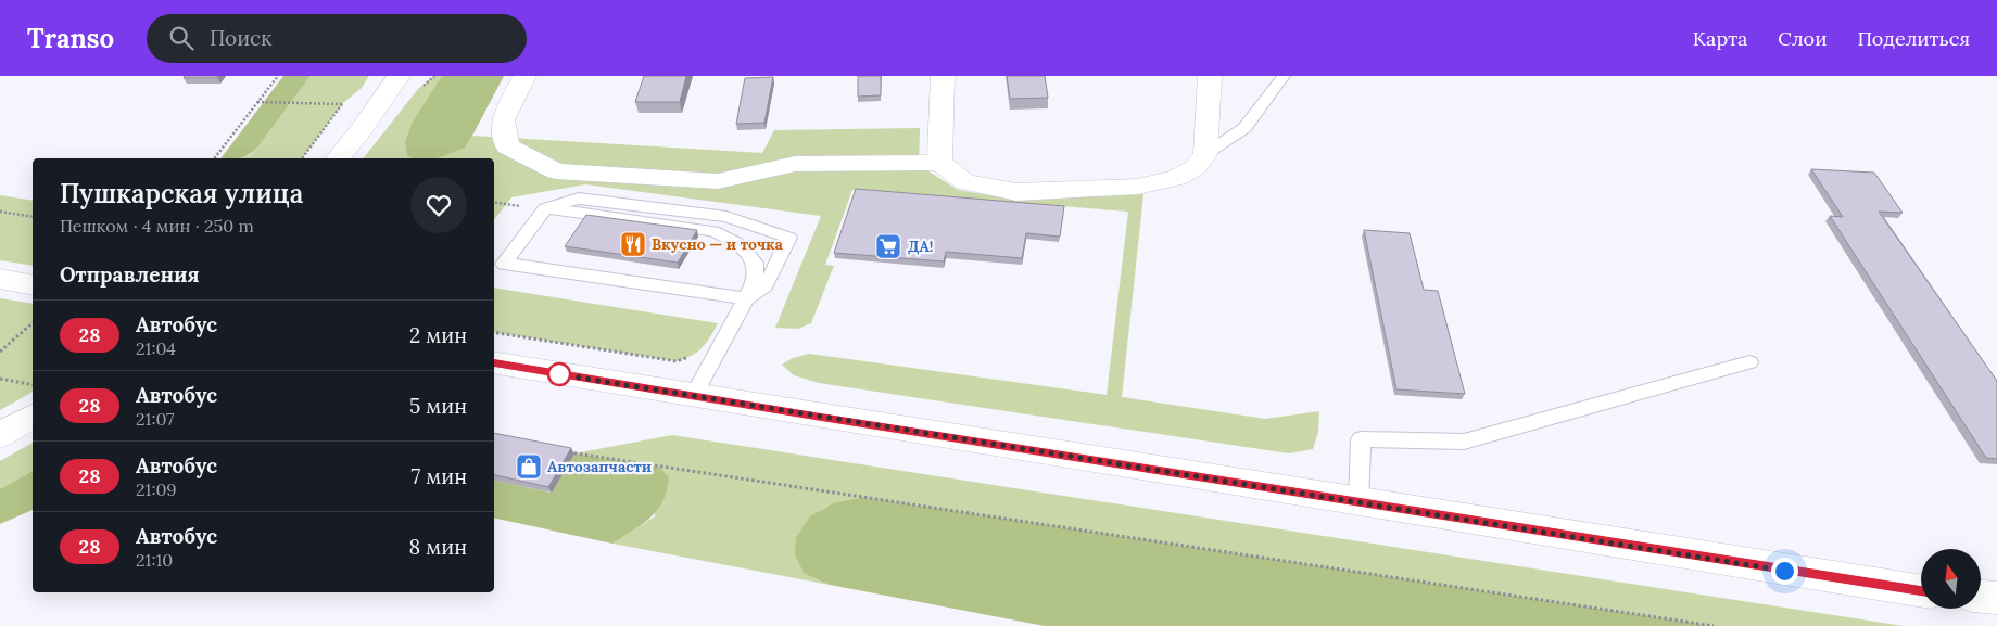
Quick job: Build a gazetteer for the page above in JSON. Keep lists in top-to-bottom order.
{
  "places": {
    "restaurant": ["Вкусно — и точка"],
    "supermarket": ["ДА!"],
    "shop": ["Автозапчасти"]
  },
  "lines": ["bus line 28"],
  "north": "top",
  "page": {
    "header": "Transo",
    "search": "Поиск",
    "nav": ["Карта", "Слои", "Поделиться"],
    "heading": [
      ["Пушкарская улица", "Пешком · 4 мин · 250 m"],
      "Отправления"
    ],
    "list": [
      {
        "mark": "28",
        "name": "Автобус",
        "note": "21:04",
        "value": "2 мин"
      },
      {
        "mark": "28",
        "name": "Автобус",
        "note": "21:07",
        "value": "5 мин"
      },
      {
        "mark": "28",
        "name": "Автобус",
        "note": "21:09",
        "value": "7 мин"
      },
      {
        "mark": "28",
        "name": "Автобус",
        "note": "21:10",
        "value": "8 мин"
      }
    ]
  }
}
